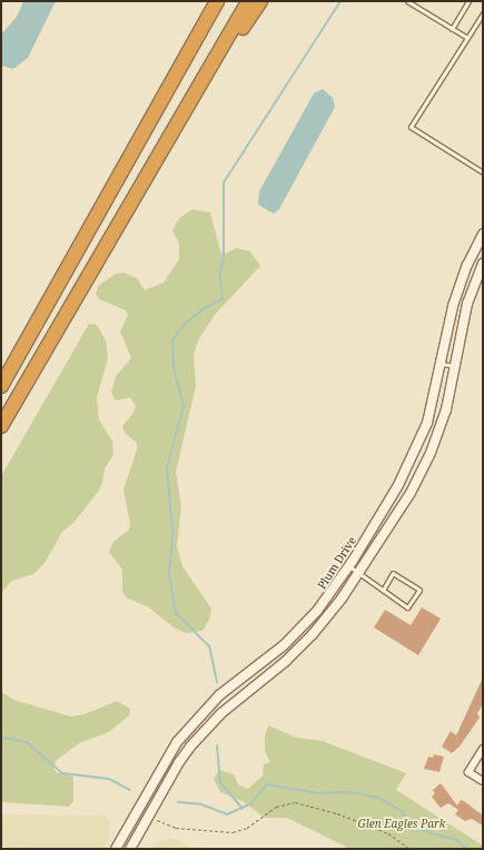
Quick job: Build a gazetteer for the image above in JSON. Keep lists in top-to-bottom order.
{
  "streets": {
    "street": ["Plum Drive"]
  },
  "parks": ["Glen Eagles Park"]
}
